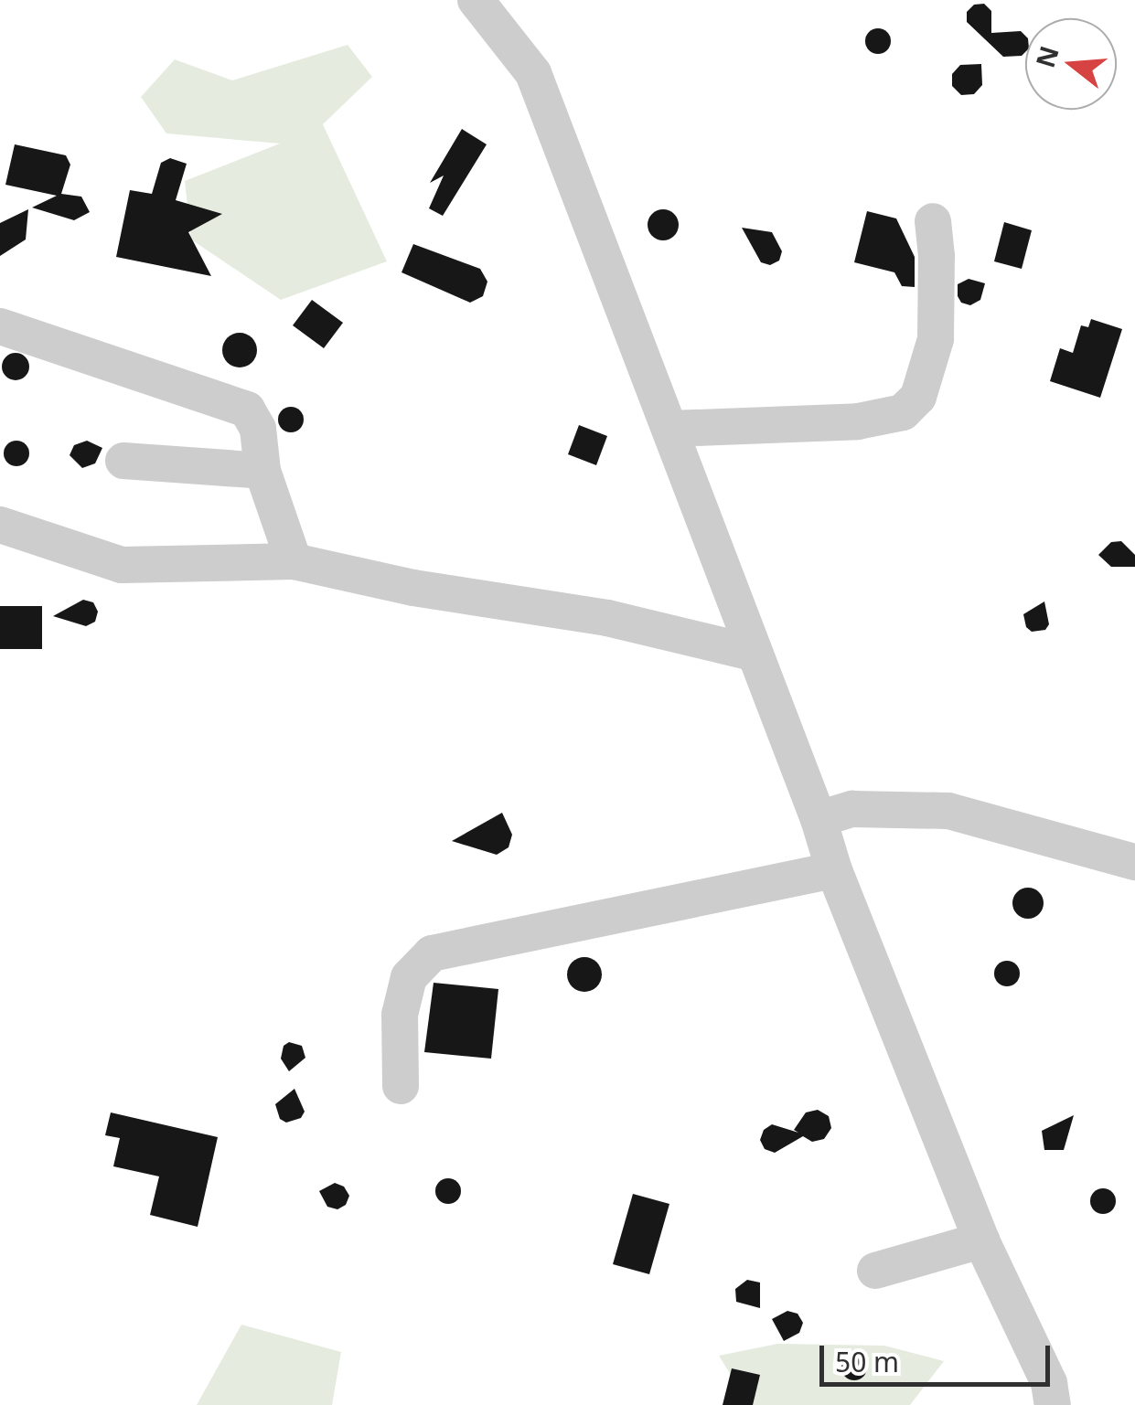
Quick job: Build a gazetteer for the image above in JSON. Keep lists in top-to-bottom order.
{
  "scale_bar": "50 m",
  "north": "left"
}
